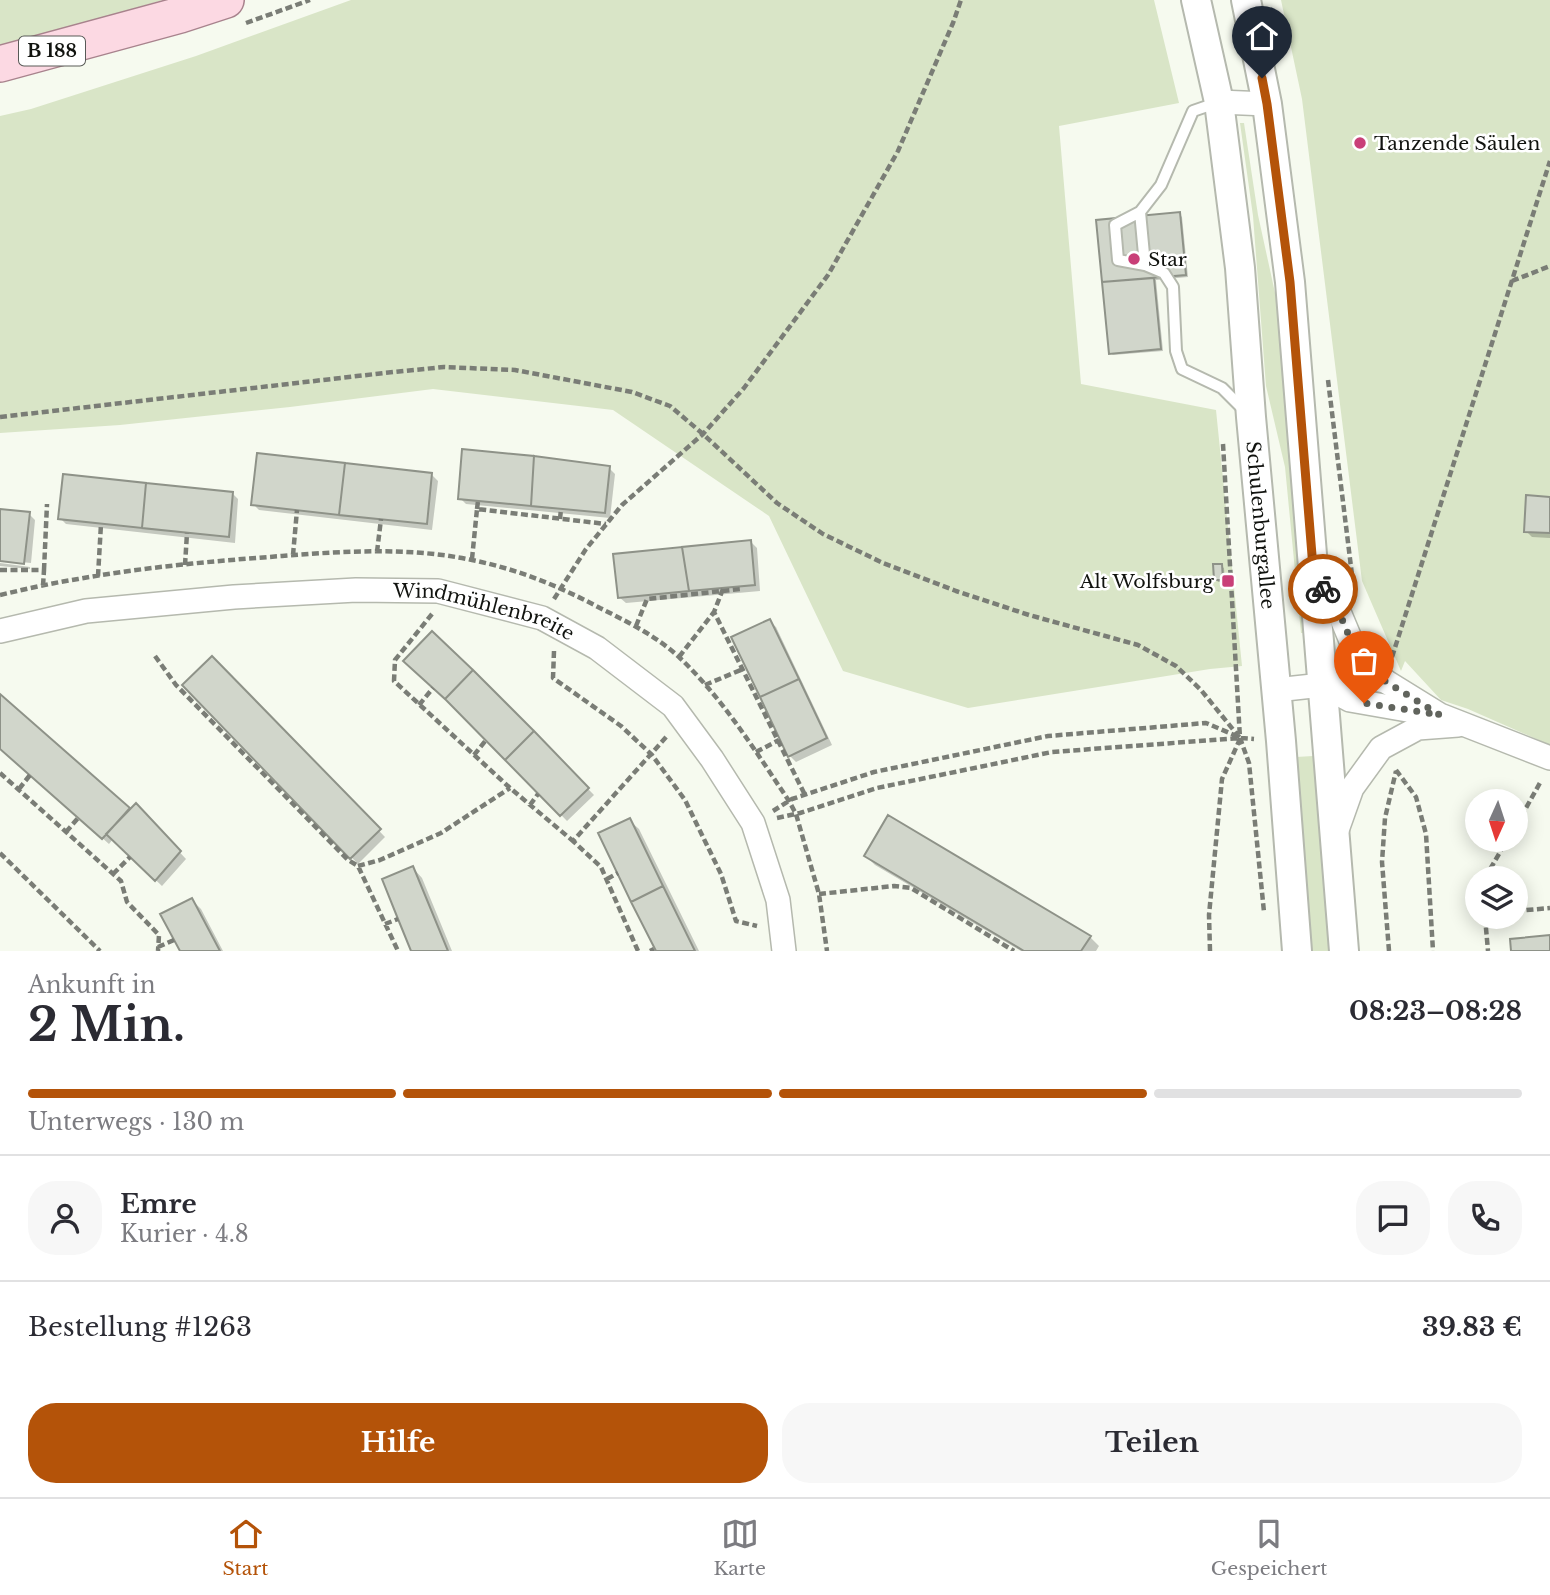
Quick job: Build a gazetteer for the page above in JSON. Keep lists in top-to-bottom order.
{
  "streets": {
    "main road": ["B 188"],
    "street": ["Schulenburgallee", "Windmühlenbreite"]
  },
  "places": {
    "other": ["Tanzende Säulen", "Star"],
    "transit": ["Alt Wolfsburg"]
  },
  "north": "bottom",
  "page": {
    "heading": ["2 Min.", "Ankunft in", "08:23–08:28"],
    "panel": [
      "Emre",
      "Kurier · 4.8",
      "Bestellung #1263",
      "39.83 €"
    ],
    "bar": "Unterwegs · 130 m",
    "buttons": ["Hilfe", "Teilen"],
    "tabs": ["Start", "Karte", "Gespeichert"]
  }
}
